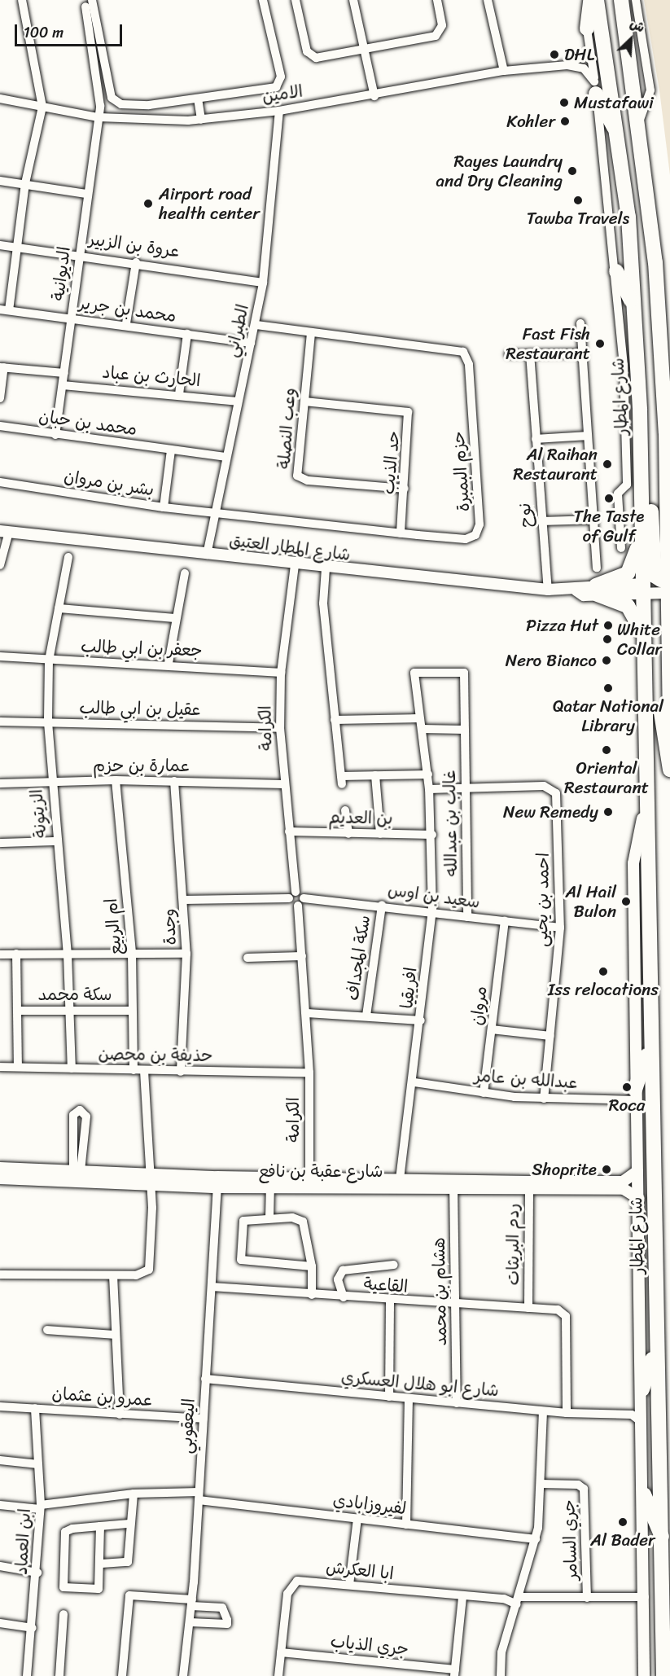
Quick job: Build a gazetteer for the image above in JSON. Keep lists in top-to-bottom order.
{
  "streets": {
    "highway": ["شارع المطار"],
    "street": [
      "الامين",
      "عروة بن الزبير",
      "الديوانية",
      "محمد بن جرير",
      "الطبراني",
      "الحارث بن عباد",
      "محمد بن حبان",
      "وعب النصلة",
      "حد الذيب",
      "حزم البمبرة",
      "بشر بن مروان",
      "نوح",
      "شارع المطار العتيق",
      "جعفر بن ابي طالب",
      "عقيل بن ابي طالب",
      "الكرامة",
      "عمارة بن حزم",
      "الزيتونة",
      "بن العديم",
      "غالب بن عبدالله",
      "سعيد بن اوس",
      "احمد بن يحيى",
      "ام الربيع",
      "وجدة",
      "سكة المجداف",
      "افريقيا",
      "سكة محمد",
      "مروان",
      "حذيفة بن محصن",
      "عبدالله بن عامر",
      "شارع عقبة بن نافع",
      "ردم البريثات",
      "القاعية",
      "هشام بن محمد",
      "شارع ابو هلال العسكري",
      "عمرو بن عثمان",
      "اليعقوبي",
      "لفيروزابادي",
      "جري السامر",
      "ابن العماد",
      "ابا العكرش",
      "جري الذياب"
    ]
  },
  "crossings": [
    ["الامين", "الديوانية"],
    ["الامين", "الطبراني"],
    ["الامين", "شارع المطار"],
    ["عروة بن الزبير", "الديوانية"],
    ["عروة بن الزبير", "الطبراني"],
    ["الديوانية", "محمد بن جرير"],
    ["الديوانية", "الحارث بن عباد"],
    ["الديوانية", "محمد بن حبان"],
    ["محمد بن جرير", "الطبراني"],
    ["الطبراني", "الحارث بن عباد"],
    ["الطبراني", "محمد بن حبان"],
    ["الطبراني", "حزم البمبرة"],
    ["الطبراني", "بشر بن مروان"],
    ["الطبراني", "شارع المطار العتيق"],
    ["شارع المطار", "شارع المطار العتيق"],
    ["شارع المطار", "عبدالله بن عامر"],
    ["شارع المطار", "شارع عقبة بن نافع"],
    ["وعب النصلة", "حد الذيب"],
    ["وعب النصلة", "حزم البمبرة"],
    ["حد الذيب", "حزم البمبرة"],
    ["حزم البمبرة", "بشر بن مروان"],
    ["نوح", "شارع المطار العتيق"],
    ["شارع المطار العتيق", "الكرامة"],
    ["جعفر بن ابي طالب", "الكرامة"],
    ["جعفر بن ابي طالب", "الزيتونة"],
    ["عقيل بن ابي طالب", "الكرامة"],
    ["عقيل بن ابي طالب", "الزيتونة"],
    ["الكرامة", "عمارة بن حزم"],
    ["الكرامة", "بن العديم"],
    ["الكرامة", "حذيفة بن محصن"],
    ["الكرامة", "شارع عقبة بن نافع"],
    ["عمارة بن حزم", "الزيتونة"],
    ["عمارة بن حزم", "ام الربيع"],
    ["عمارة بن حزم", "وجدة"],
    ["الزيتونة", "سكة محمد"],
    ["الزيتونة", "حذيفة بن محصن"],
    ["بن العديم", "افريقيا"],
    ["غالب بن عبدالله", "سعيد بن اوس"],
    ["غالب بن عبدالله", "احمد بن يحيى"],
    ["غالب بن عبدالله", "افريقيا"],
    ["سعيد بن اوس", "احمد بن يحيى"],
    ["سعيد بن اوس", "سكة المجداف"],
    ["سعيد بن اوس", "افريقيا"],
    ["سعيد بن اوس", "مروان"],
    ["احمد بن يحيى", "عبدالله بن عامر"],
    ["ام الربيع", "سكة محمد"],
    ["ام الربيع", "حذيفة بن محصن"],
    ["وجدة", "حذيفة بن محصن"],
    ["افريقيا", "عبدالله بن عامر"],
    ["افريقيا", "شارع عقبة بن نافع"],
    ["مروان", "عبدالله بن عامر"],
    ["شارع عقبة بن نافع", "ردم البريثات"],
    ["شارع عقبة بن نافع", "هشام بن محمد"],
    ["شارع عقبة بن نافع", "اليعقوبي"],
    ["ردم البريثات", "القاعية"],
    ["القاعية", "هشام بن محمد"],
    ["القاعية", "شارع ابو هلال العسكري"],
    ["القاعية", "اليعقوبي"],
    ["هشام بن محمد", "شارع ابو هلال العسكري"],
    ["شارع ابو هلال العسكري", "اليعقوبي"],
    ["عمرو بن عثمان", "اليعقوبي"],
    ["عمرو بن عثمان", "ابن العماد"],
    ["اليعقوبي", "لفيروزابادي"],
    ["لفيروزابادي", "ابن العماد"],
    ["جري السامر", "ابا العكرش"],
    ["ابا العكرش", "جري الذياب"]
  ],
  "places": [
    "DHL",
    "Mustafawi",
    "Kohler",
    "Rayes Laundry and Dry Cleaning",
    "Tawba Travels",
    "Airport road health center",
    "Fast Fish Restaurant",
    "Al Raihan Restaurant",
    "The Taste of Gulf",
    "Pizza Hut",
    "White Collar",
    "Nero Bianco",
    "Qatar National Library",
    "Oriental Restaurant",
    "New Remedy",
    "Al Hail Bulon",
    "Iss relocations",
    "Roca",
    "Shoprite",
    "Al Bader"
  ],
  "scale_bar": "100 m",
  "north": "top right"
}
